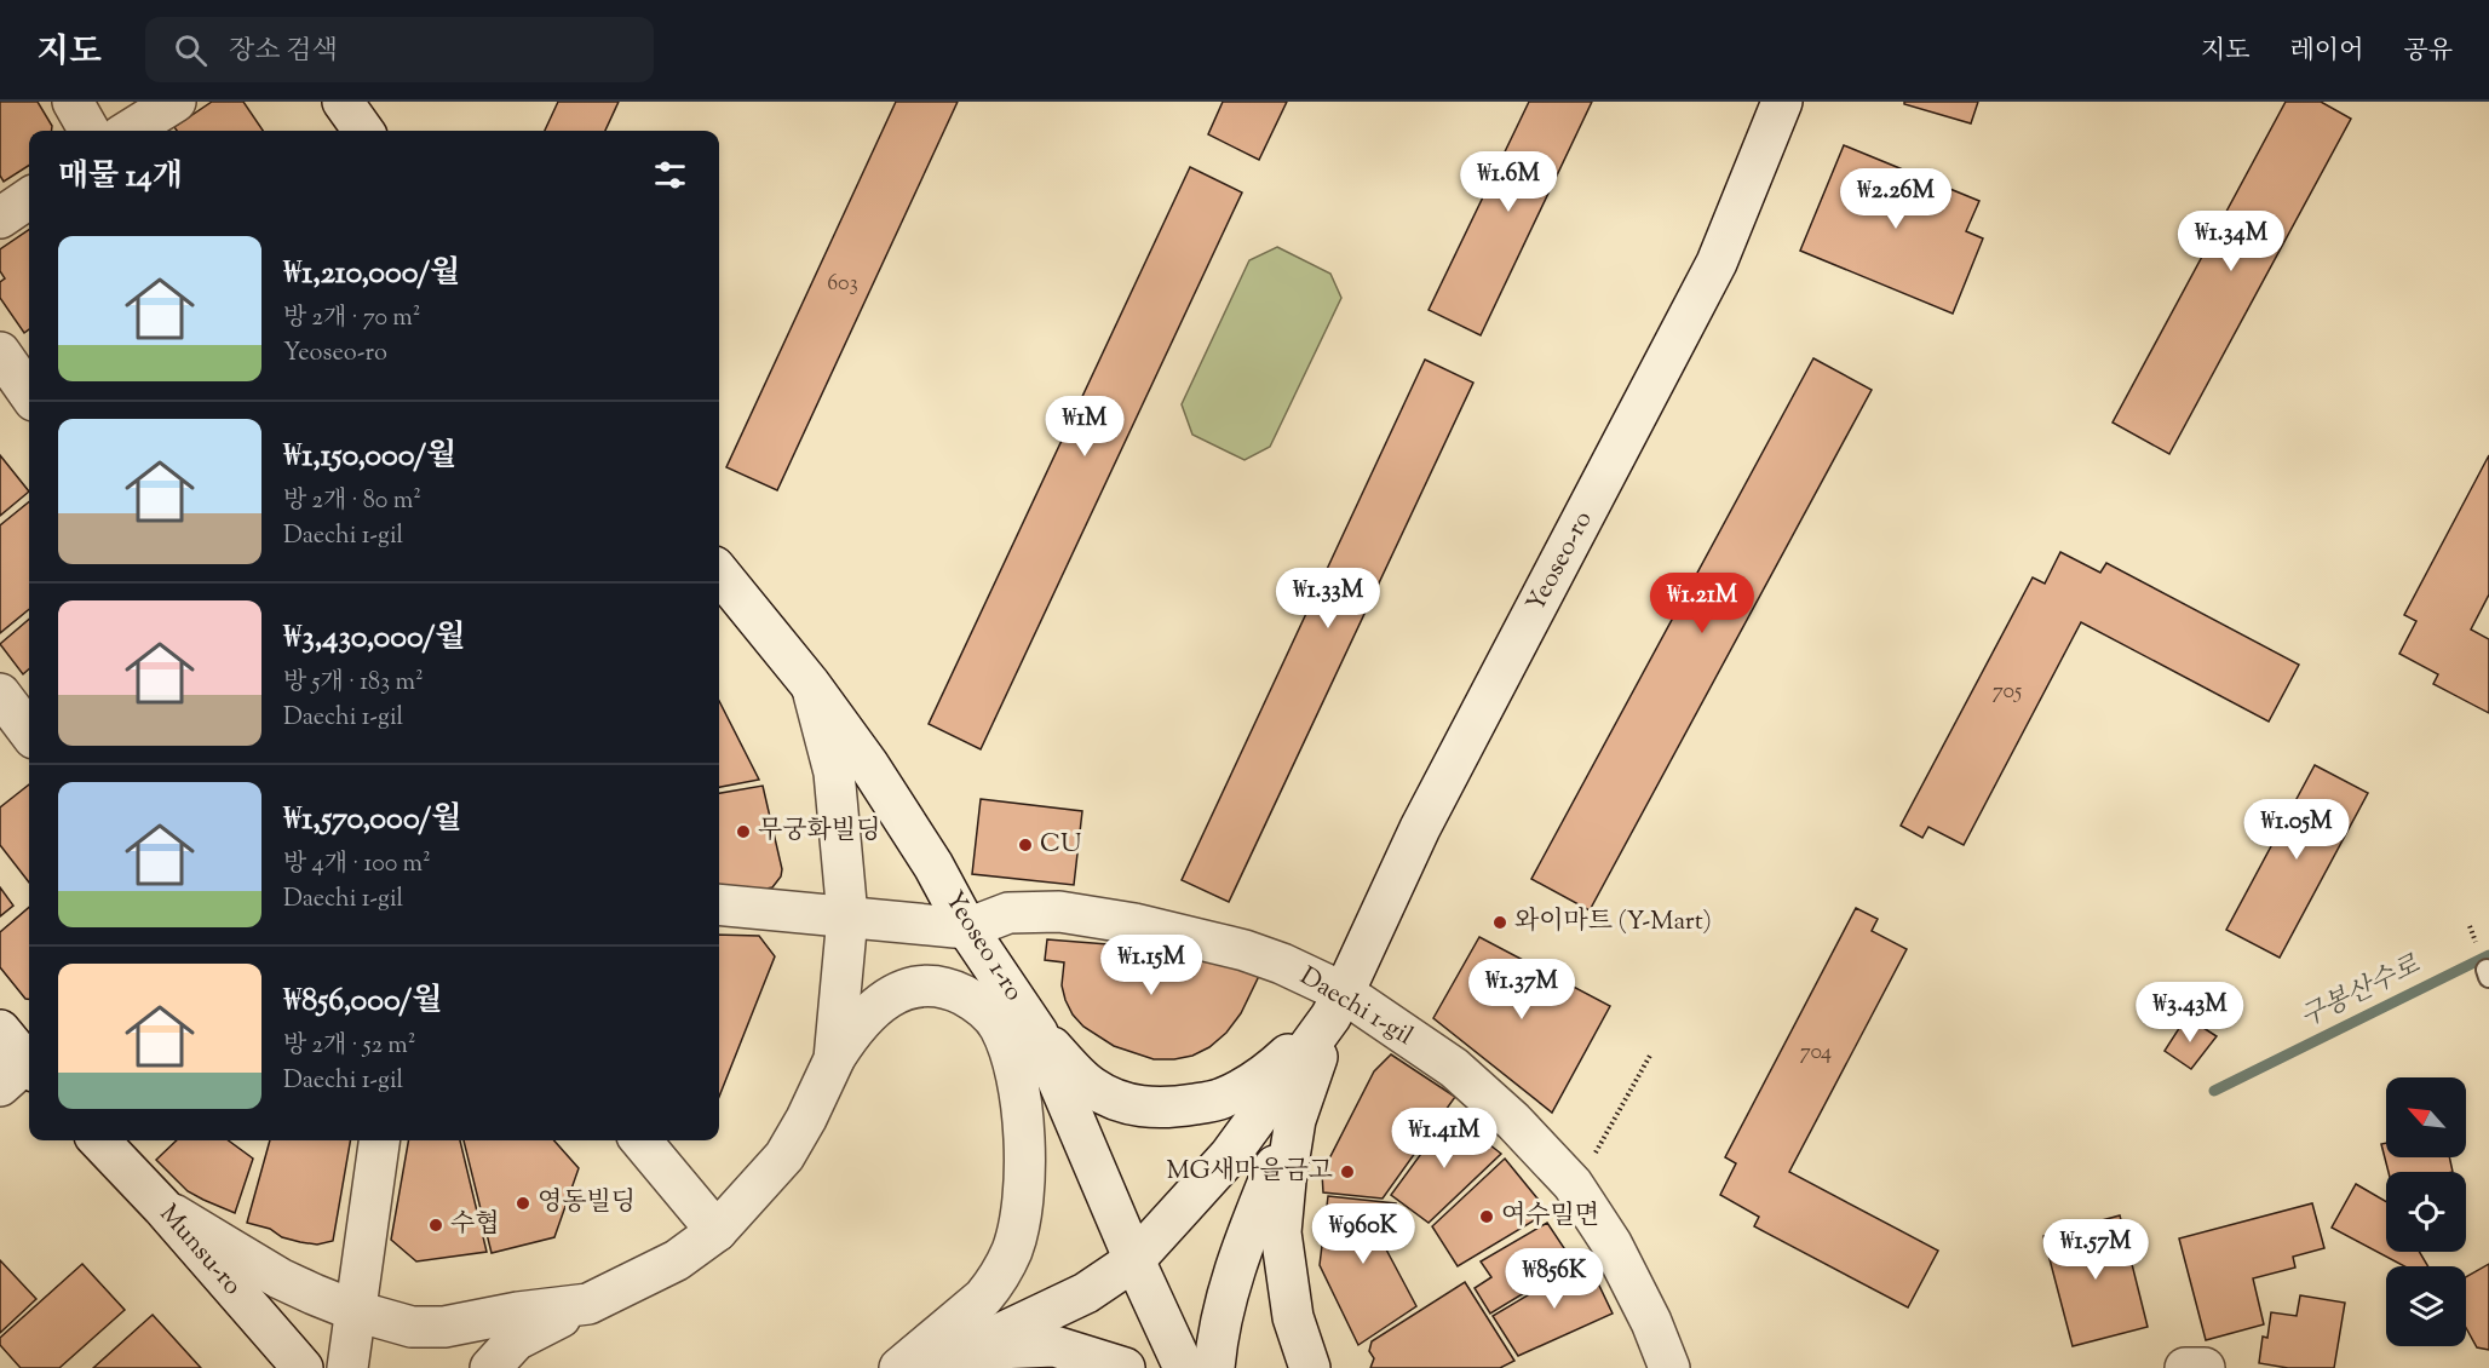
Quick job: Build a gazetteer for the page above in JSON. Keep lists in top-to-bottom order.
{
  "streets": {
    "street": [
      "Yeoseo-ro",
      "Yeoseo 1-ro",
      "Daechi 1-gil",
      "Munsu-ro"
    ]
  },
  "crossings": [
    ["Yeoseo-ro", "Daechi 1-gil"],
    ["Yeoseo 1-ro", "Daechi 1-gil"]
  ],
  "water": ["구봉산수로"],
  "places": [
    "무궁화빌딩",
    "CU",
    "와이마트 (Y-Mart)",
    "MG새마을금고",
    "영동빌딩",
    "여수밀면",
    "수협"
  ],
  "house_numbers": ["603", "705", "704"],
  "north": "top left",
  "page": {
    "header": "지도",
    "search": "장소 검색",
    "nav": ["지도", "레이어", "공유"],
    "heading": "매물 14개",
    "price": [
      "₩1.6M",
      "₩2.26M",
      "₩1.34M",
      "₩1M",
      "₩1.33M",
      "₩1.21M",
      "₩1.05M",
      "₩1.15M",
      "₩1.37M",
      "₩3.43M",
      "₩1.41M",
      "₩960K",
      "₩1.57M",
      "₩856K"
    ],
    "list": [
      {
        "name": "₩1,210,000/월",
        "note": "방 2개 · 70 m² · Yeoseo-ro"
      },
      {
        "name": "₩1,150,000/월",
        "note": "방 2개 · 80 m² · Daechi 1-gil"
      },
      {
        "name": "₩3,430,000/월",
        "note": "방 5개 · 183 m² · Daechi 1-gil"
      },
      {
        "name": "₩1,570,000/월",
        "note": "방 4개 · 100 m² · Daechi 1-gil"
      },
      {
        "name": "₩856,000/월",
        "note": "방 2개 · 52 m² · Daechi 1-gil"
      }
    ]
  }
}
